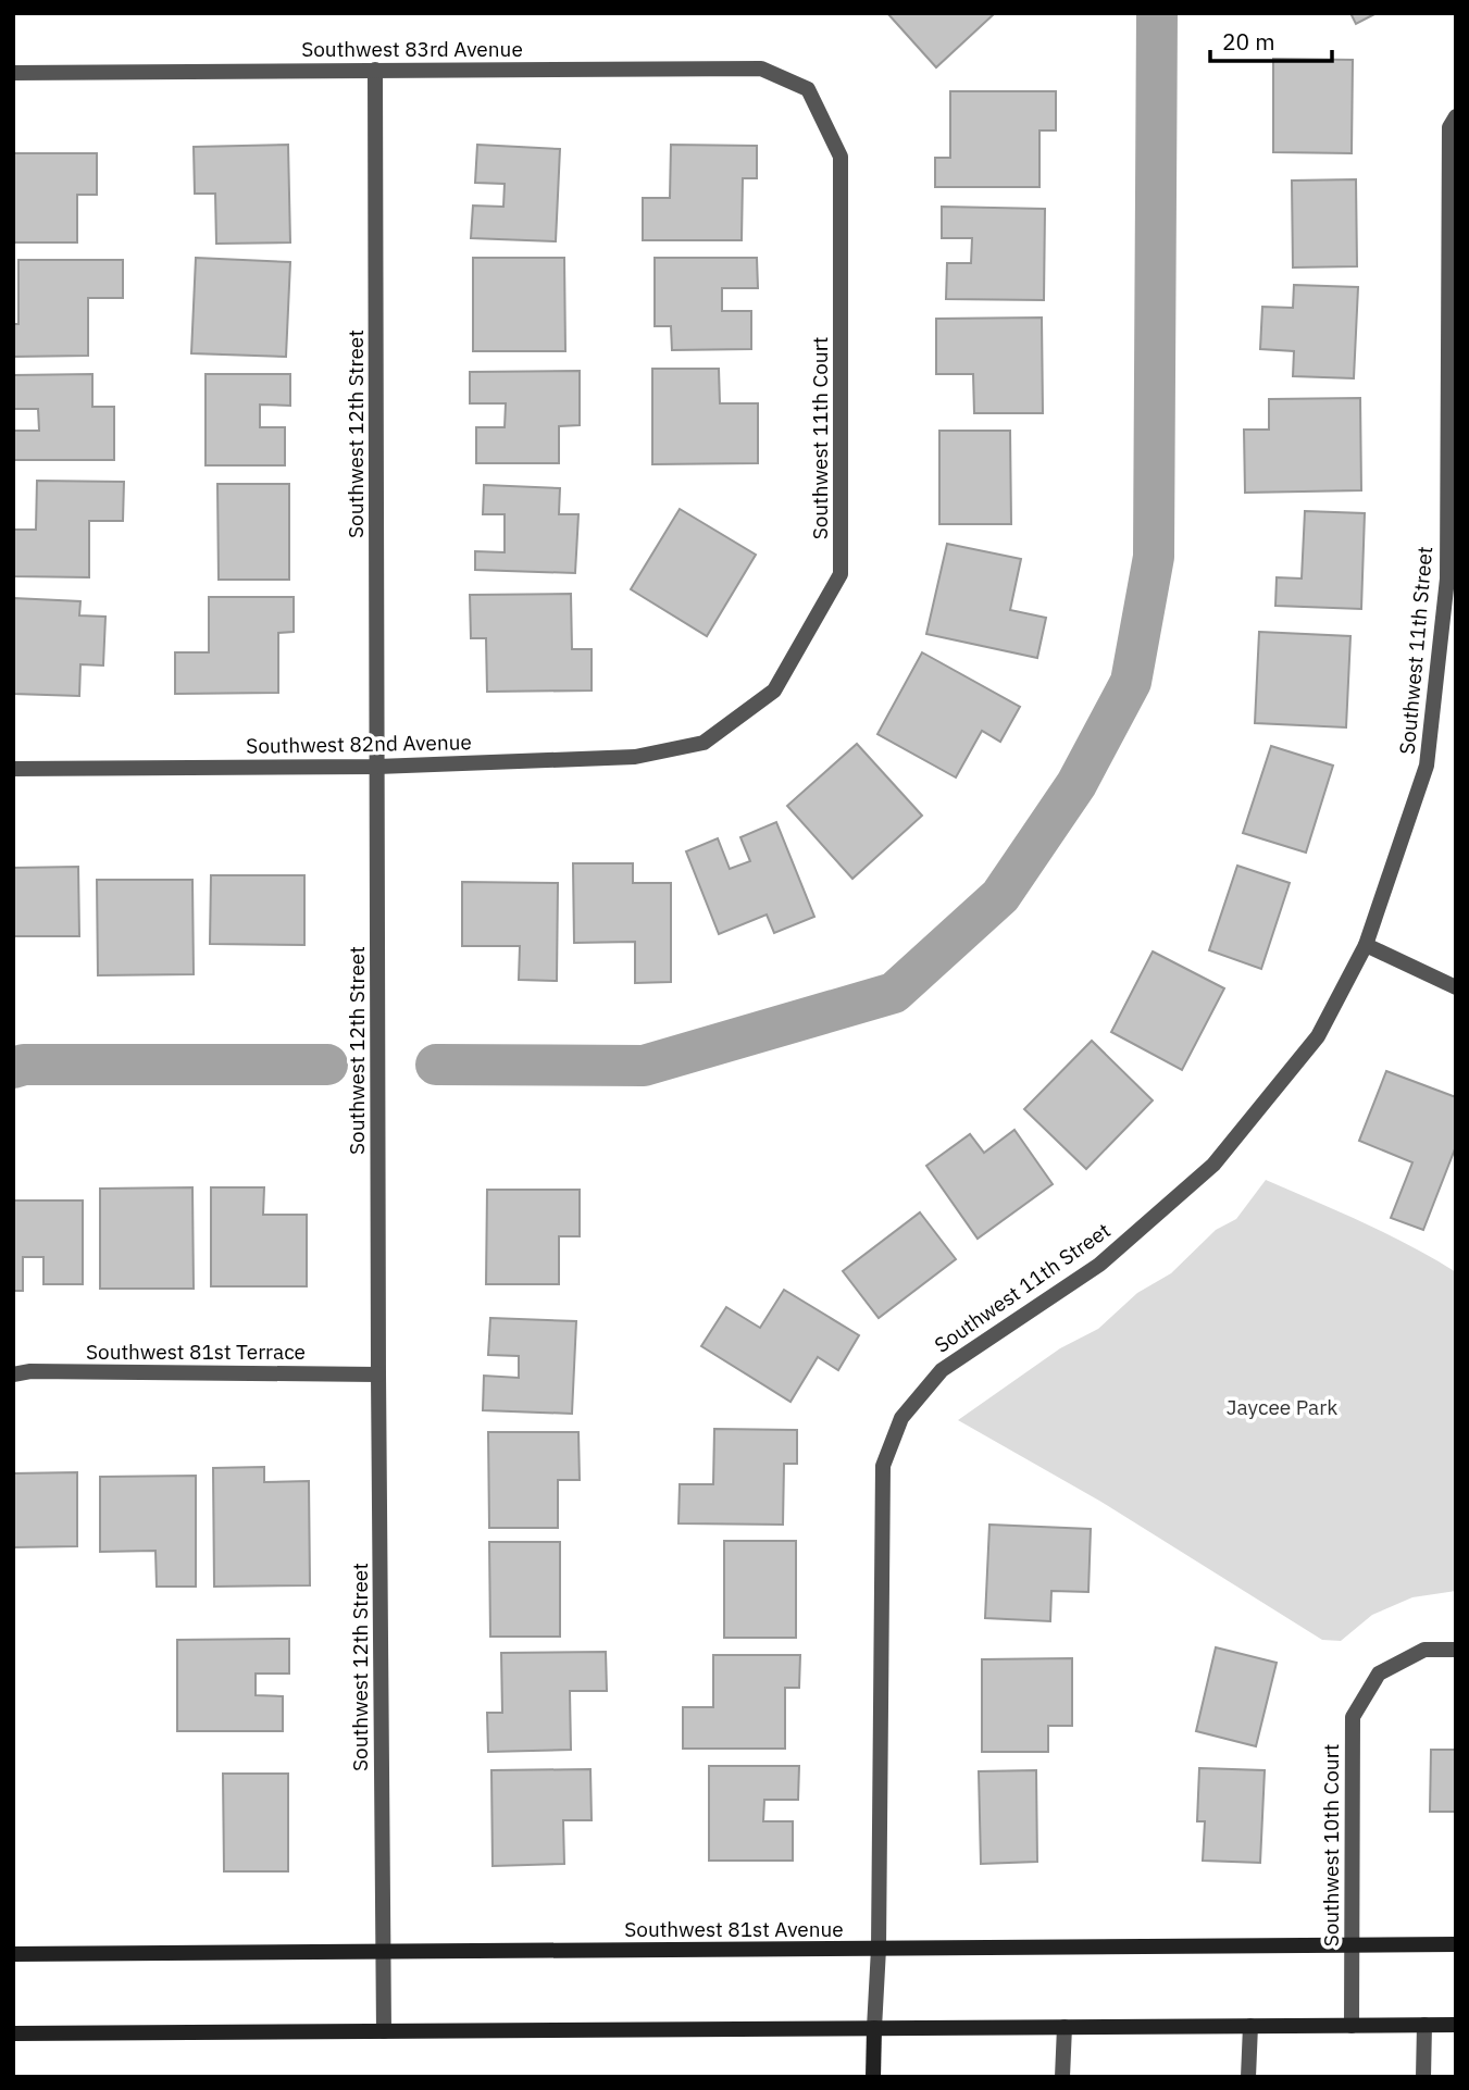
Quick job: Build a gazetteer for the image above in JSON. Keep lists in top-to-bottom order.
{
  "streets": {
    "street": [
      "Southwest 83rd Avenue",
      "Southwest 12th Street",
      "Southwest 11th Court",
      "Southwest 11th Street",
      "Southwest 82nd Avenue",
      "Southwest 81st Terrace",
      "Southwest 10th Court",
      "Southwest 81st Avenue"
    ]
  },
  "crossings": [
    ["Southwest 83rd Avenue", "Southwest 12th Street"],
    ["Southwest 83rd Avenue", "Southwest 11th Court"],
    ["Southwest 12th Street", "Southwest 82nd Avenue"],
    ["Southwest 12th Street", "Southwest 81st Terrace"],
    ["Southwest 12th Street", "Southwest 81st Avenue"],
    ["Southwest 11th Court", "Southwest 82nd Avenue"],
    ["Southwest 11th Street", "Southwest 81st Avenue"],
    ["Southwest 10th Court", "Southwest 81st Avenue"]
  ],
  "parks": ["Jaycee Park"],
  "scale_bar": "20 m"
}
